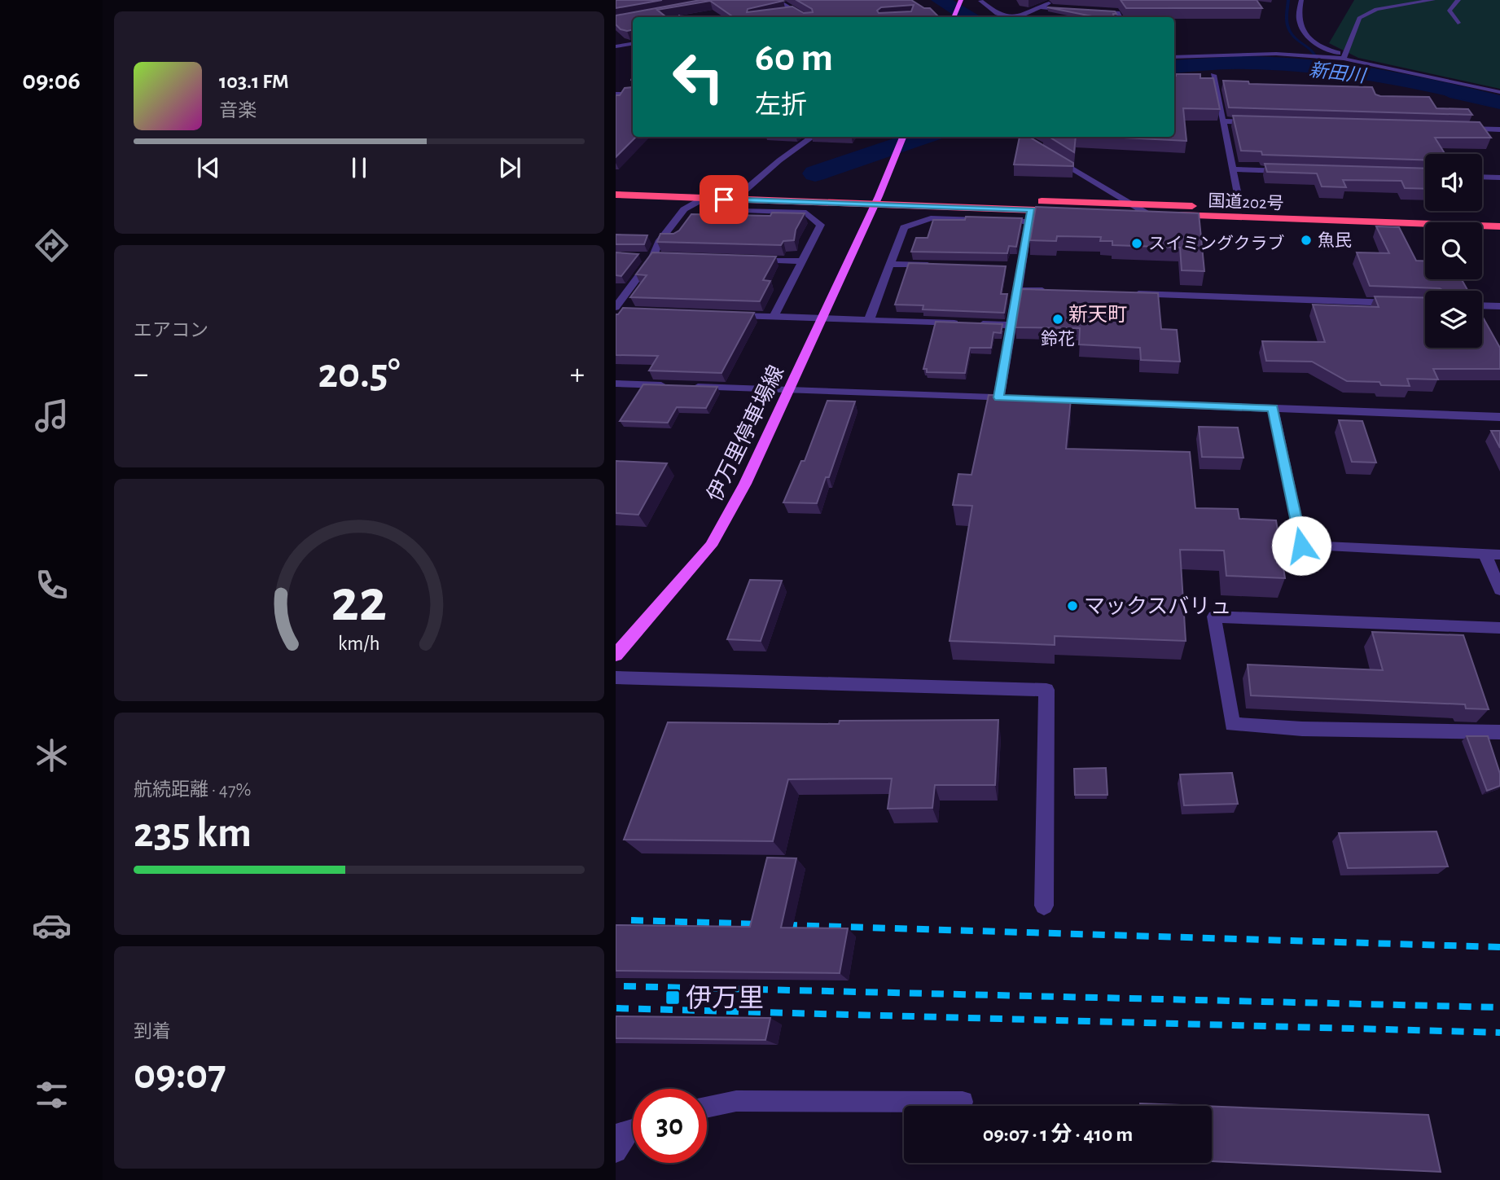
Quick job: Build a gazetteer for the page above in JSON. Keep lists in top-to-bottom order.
{
  "streets": {
    "highway": ["国道202号"],
    "main road": ["伊万里停車場線"]
  },
  "crossings": [
    ["国道202号", "伊万里停車場線"]
  ],
  "districts": ["新天町"],
  "water": ["新田川"],
  "places": {
    "other": [
      "魚民",
      "スイミングクラブ",
      "鈴花",
      "マックスバリュ"
    ],
    "transit": ["伊万里"]
  },
  "page": {
    "tabs": "09:06",
    "turn": ["60 m", "左折"],
    "song": ["103.1 FM", "音楽"],
    "tile": [
      "エアコン",
      ["航続距離 · 47%", "235 km"],
      ["到着", "09:07"]
    ],
    "heat": ["−", "20.5°", "+"],
    "limit": "30",
    "trip": "09:07 · 1 分 · 410 m",
    "gauge": ["22", "km/h"]
  }
}
